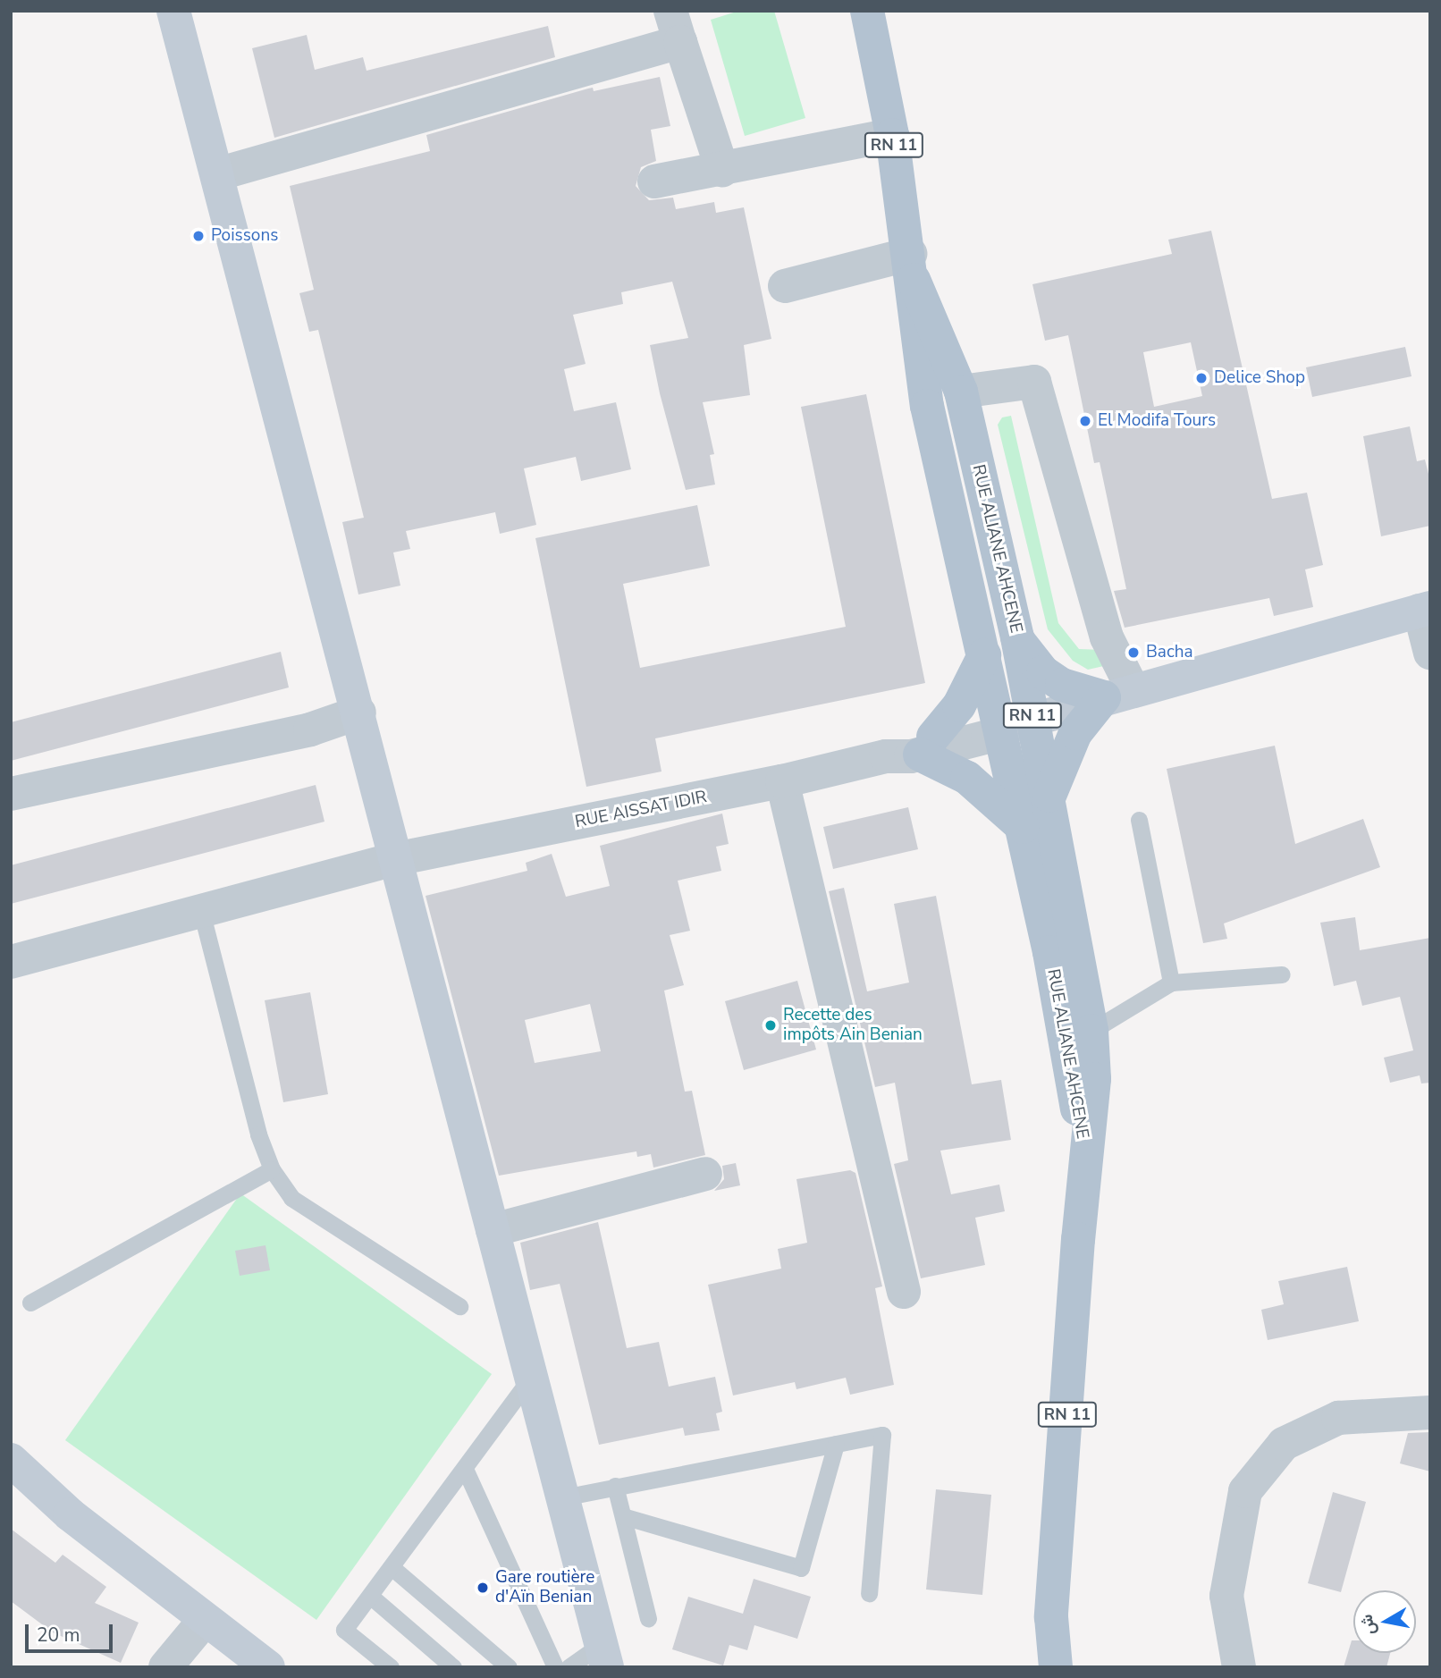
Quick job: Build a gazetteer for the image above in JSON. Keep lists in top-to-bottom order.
{
  "streets": {
    "main road": ["RN 11", "RUE ALIANE AHCENE"],
    "street": ["RUE AISSAT IDIR"]
  },
  "crossings": [
    ["RN 11", "RUE ALIANE AHCENE"],
    ["RUE ALIANE AHCENE", "RUE AISSAT IDIR"]
  ],
  "places": [
    "Poissons",
    "Delice Shop",
    "El Modifa Tours",
    "Bacha",
    "Recette des impôts Ain Benian",
    "Gare routière d'Aïn Benian"
  ],
  "scale_bar": "20 m",
  "north": "left"
}
